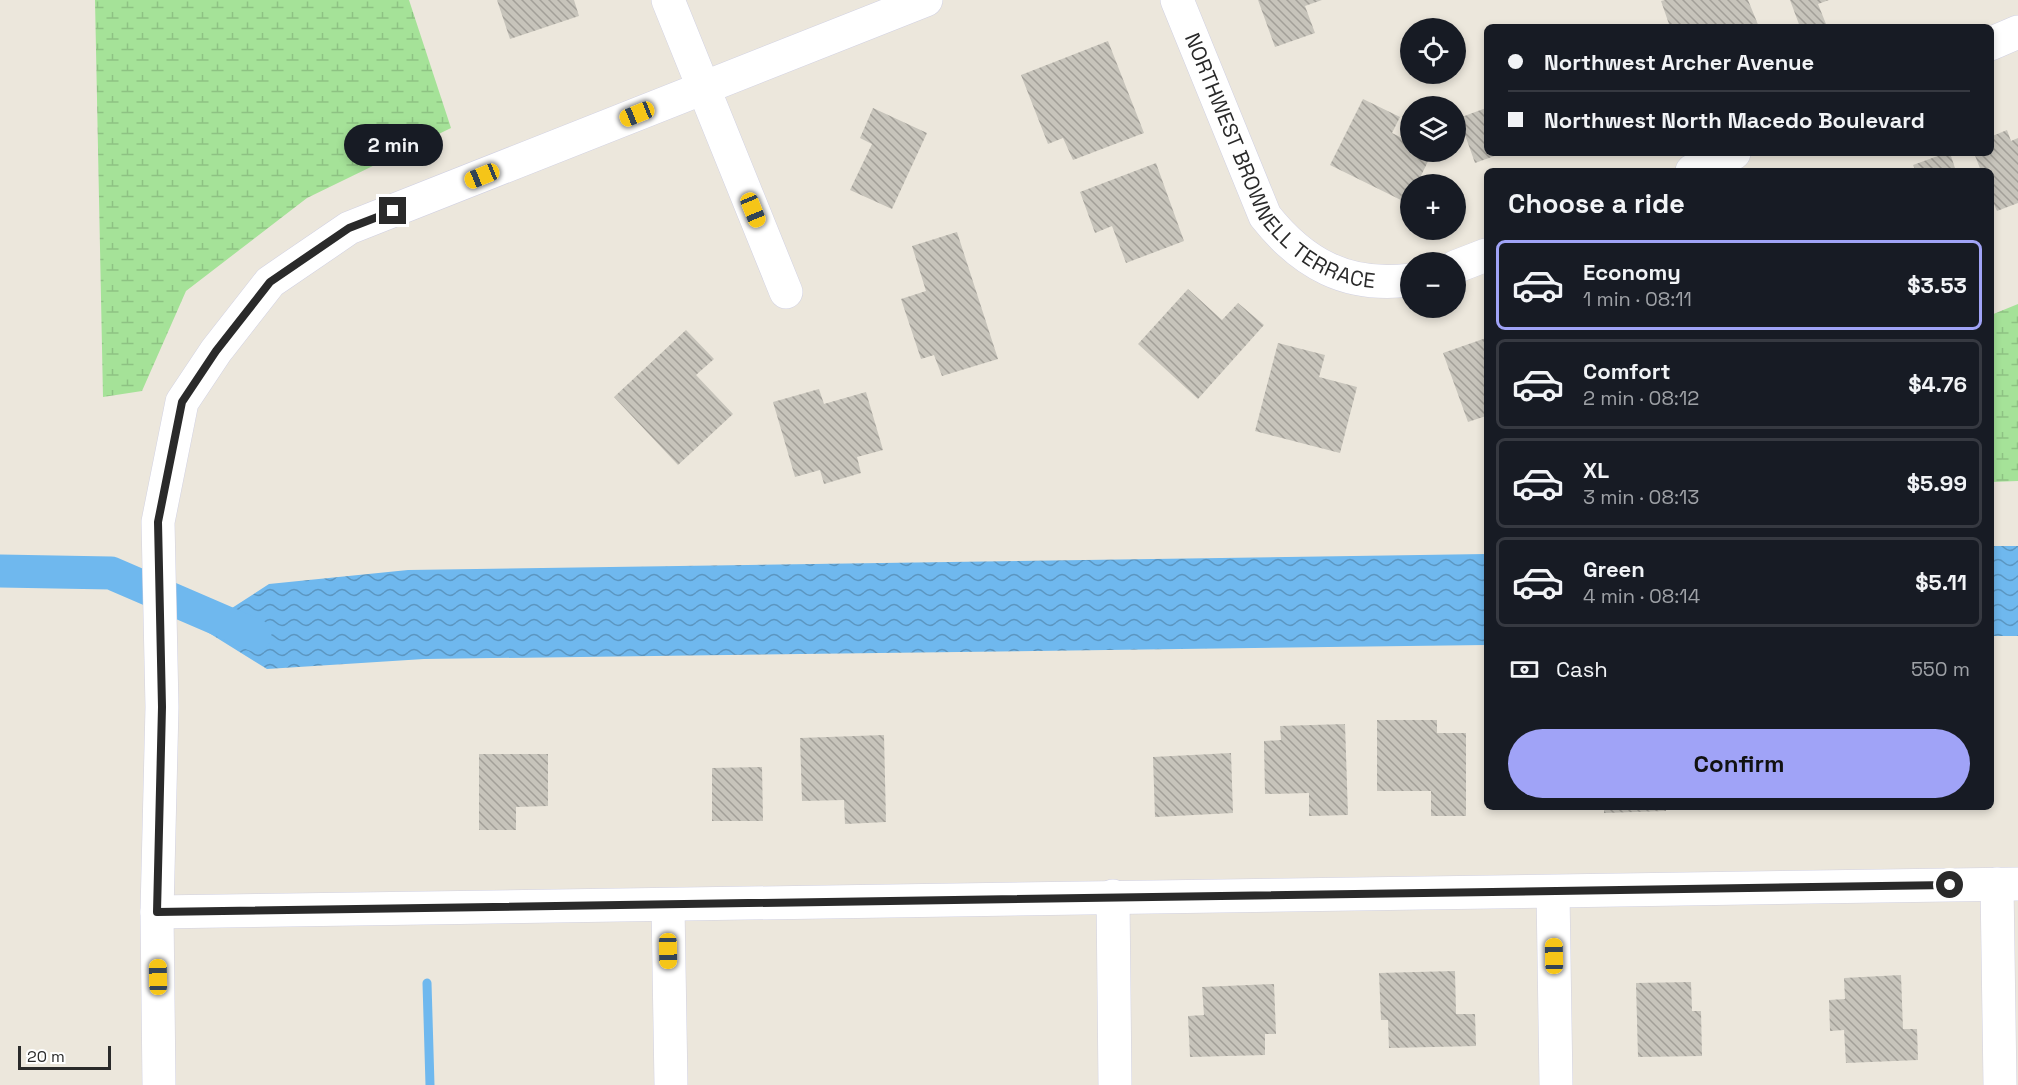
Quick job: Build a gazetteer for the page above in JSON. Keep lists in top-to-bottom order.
{
  "streets": {
    "street": ["NORTHWEST BROWNELL TERRACE"]
  },
  "scale_bar": "20 m",
  "page": {
    "map_buttons": ["+", "−"],
    "banner": ["Northwest Archer Avenue", "Northwest North Macedo Boulevard"],
    "bubble": "2 min",
    "heading": "Choose a ride",
    "list": [
      {
        "name": "Economy",
        "note": "1 min · 08:11",
        "value": "$3.53"
      },
      {
        "name": "Comfort",
        "note": "2 min · 08:12",
        "value": "$4.76"
      },
      {
        "name": "XL",
        "note": "3 min · 08:13",
        "value": "$5.99"
      },
      {
        "name": "Green",
        "note": "4 min · 08:14",
        "value": "$5.11"
      }
    ],
    "pay": ["Cash", "550 m"],
    "buttons": "Confirm",
    "scale": "20 m"
  }
}
